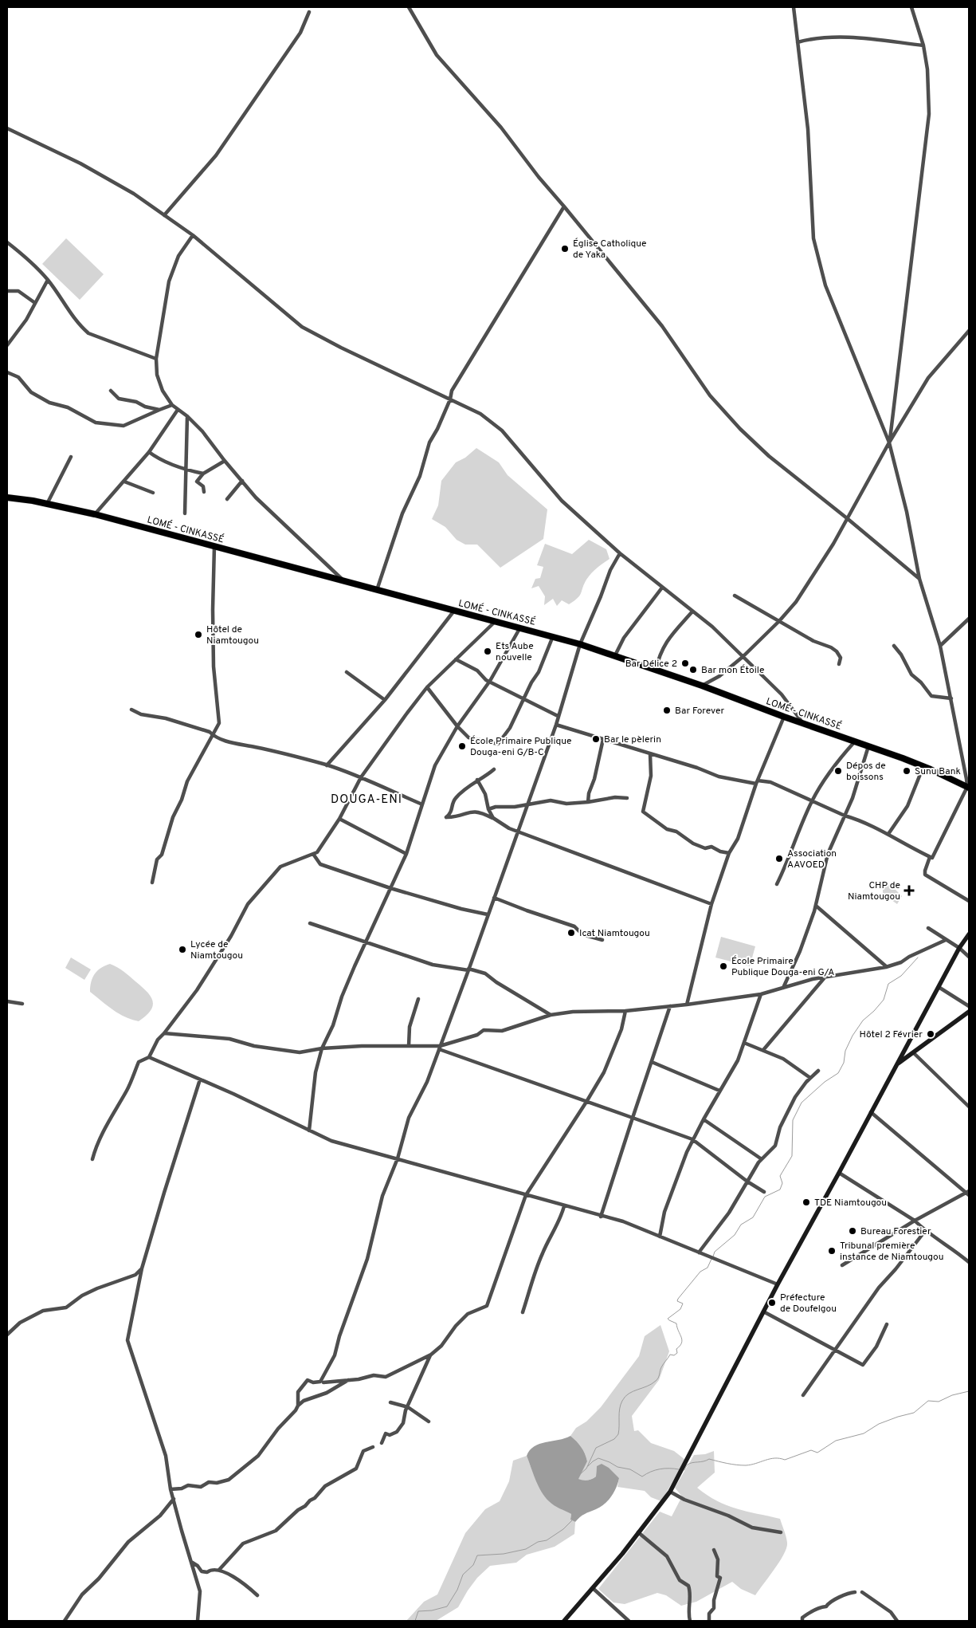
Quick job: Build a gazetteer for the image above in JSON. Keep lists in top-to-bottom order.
{
  "streets": {
    "highway": ["LOMÉ - CINKASSÉ"]
  },
  "districts": ["DOUGA-ENI"],
  "places": {
    "other": [
      "Église Catholique de Yaka",
      "Hôtel de Niamtougou",
      "Ets Aube nouvelle",
      "Bar Délice 2",
      "Bar mon Étoile",
      "Bar Forever",
      "Bar le pèlerin",
      "École Primaire Publique Douga-eni G/B-C",
      "Dépos de boissons",
      "Sunu Bank",
      "Association AAVOED",
      "Icat Niamtougou",
      "Lycée de Niamtougou",
      "École Primaire Publique Douga-eni G/A",
      "Hôtel 2 Février",
      "TDE Niamtougou",
      "Bureau Forestier",
      "Tribunal première instance de Niamtougou",
      "Préfecture de Doufelgou"
    ],
    "health": ["CHP de Niamtougou"]
  }
}
